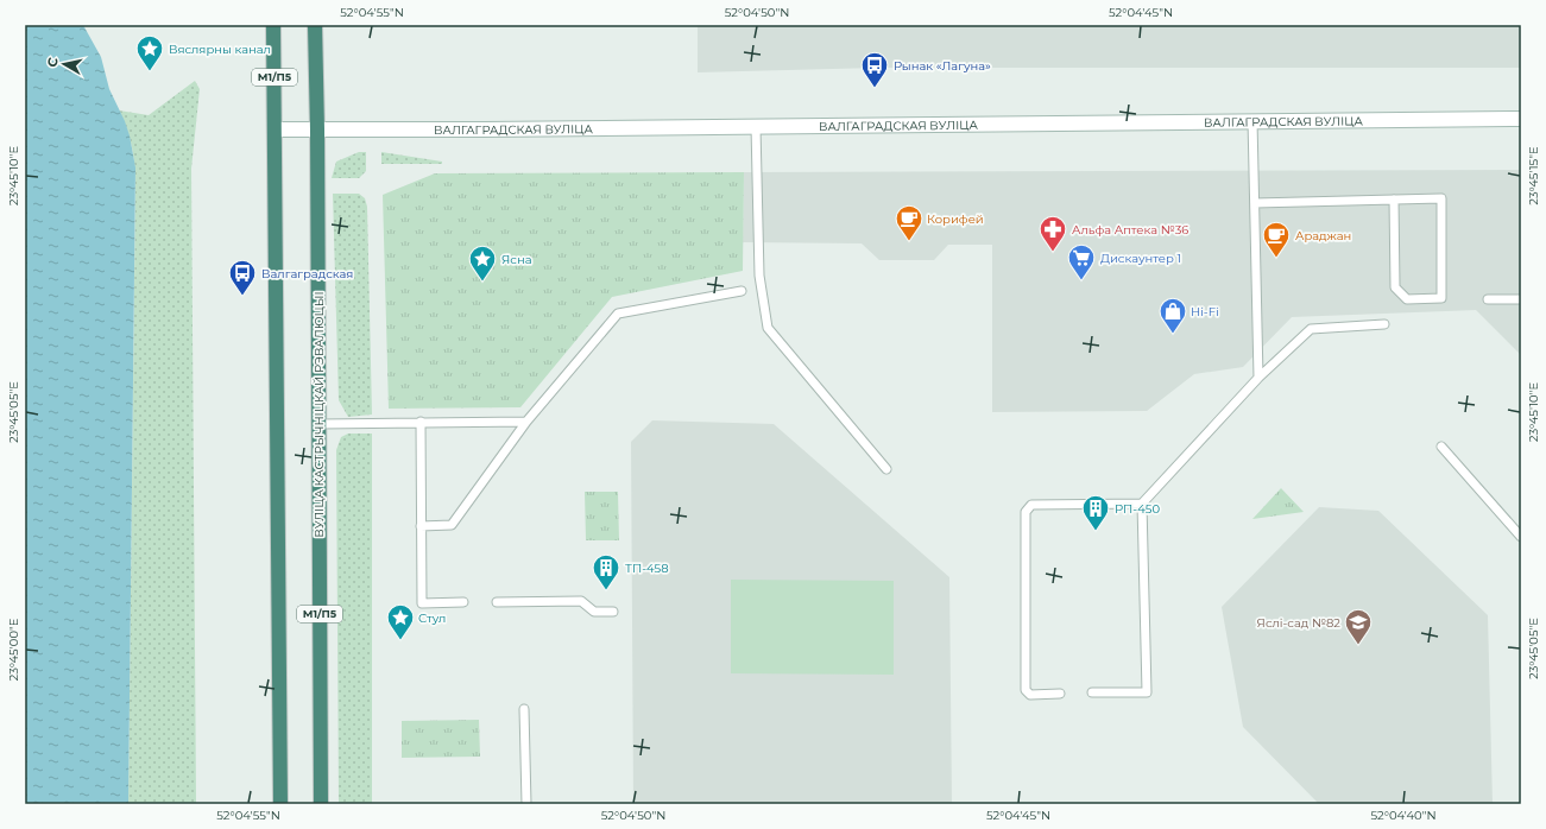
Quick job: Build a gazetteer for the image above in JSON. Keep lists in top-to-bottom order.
{
  "streets": {
    "highway": ["М1/П5", "ВУЛІЦА КАСТРЫЧНІЦКАЙ РЭВАЛЮЦЫІ"],
    "main road": ["ВАЛГАГРАДСКАЯ ВУЛІЦА"]
  },
  "crossings": [
    ["М1/П5", "ВАЛГАГРАДСКАЯ ВУЛІЦА"],
    ["ВАЛГАГРАДСКАЯ ВУЛІЦА", "ВУЛІЦА КАСТРЫЧНІЦКАЙ РЭВАЛЮЦЫІ"]
  ],
  "places": {
    "place": ["Вяслярны канал", "Ясна", "Стул"],
    "bus stop": ["Рынак «Лагуна»", "Валгаградская"],
    "cafe": ["Корифей", "Араджан"],
    "pharmacy": ["Альфа Аптека №36"],
    "supermarket": ["Дискаунтер 1"],
    "shop": ["Hi-Fi"],
    "building": ["РП-450", "ТП-458"],
    "school or university": ["Яслі-сад №82"]
  },
  "north": "left",
  "coordinates": [
    "52°04'55\"N",
    "52°04'50\"N",
    "52°04'45\"N",
    "23°45'15\"E",
    "23°45'10\"E",
    "23°45'05\"E",
    "23°45'00\"E",
    "52°04'40\"N"
  ]
}
